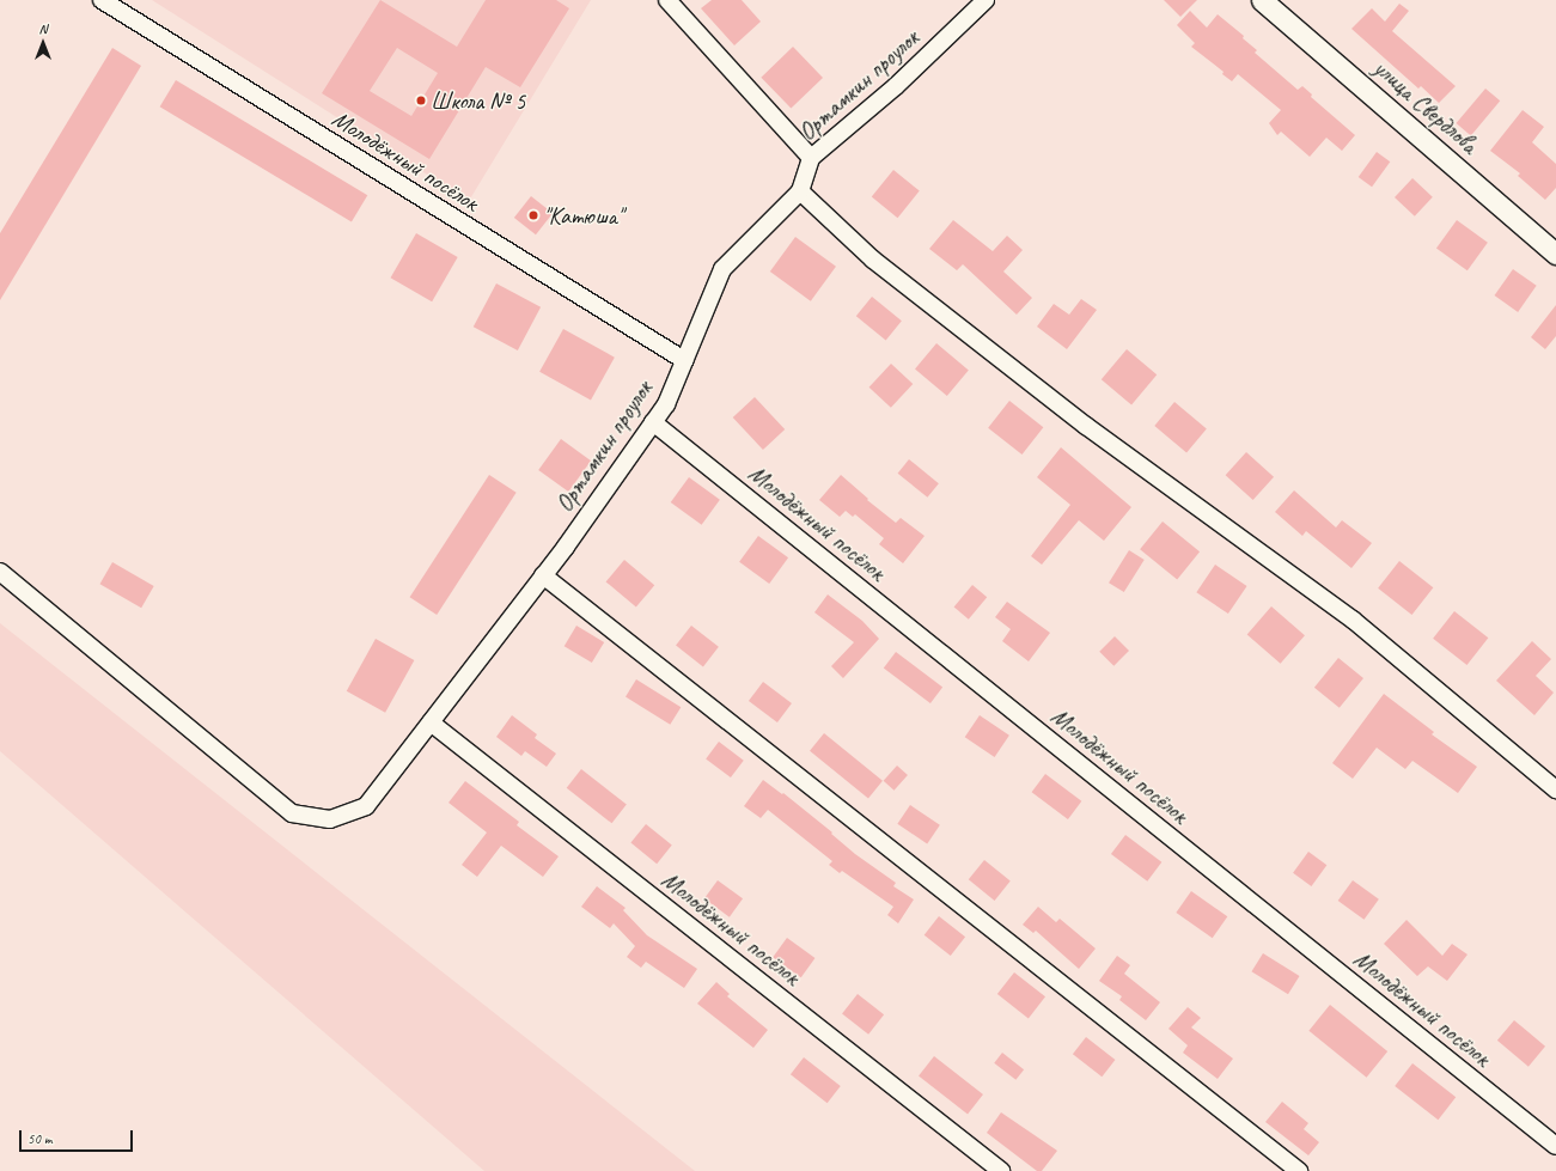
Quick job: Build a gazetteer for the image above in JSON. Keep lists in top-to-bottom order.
{
  "streets": {
    "street": ["Ортамкин проулок", "улица Свердлова", "Молодёжный посёлок"]
  },
  "crossings": [
    ["Ортамкин проулок", "Молодёжный посёлок"]
  ],
  "places": ["Школа № 5", "\"Катюша\""],
  "scale_bar": "50 m",
  "north": "top"
}
